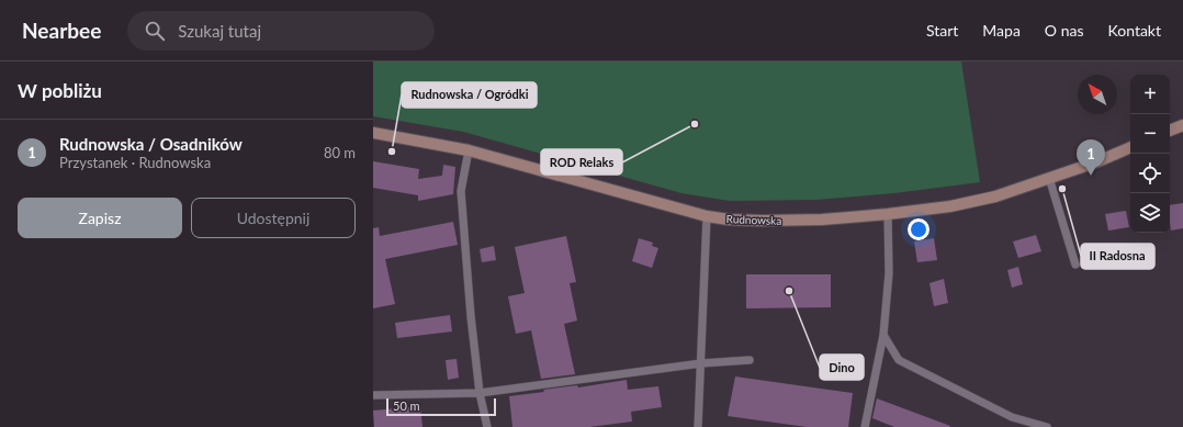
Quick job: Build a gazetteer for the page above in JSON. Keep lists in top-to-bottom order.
{
  "streets": {
    "main road": ["Rudnowska"]
  },
  "places": [
    "ROD Relaks",
    "Rudnowska / Ogródki",
    "II Radosna",
    "Dino"
  ],
  "scale_bar": "50 m",
  "north": "top left",
  "page": {
    "header": "Nearbee",
    "search": "Szukaj tutaj",
    "nav": [
      "Start",
      "Mapa",
      "O nas",
      "Kontakt"
    ],
    "heading": "W pobliżu",
    "map_buttons": ["+", "−"],
    "list": [
      {
        "mark": "1",
        "name": "Rudnowska / Osadników",
        "note": "Przystanek · Rudnowska",
        "value": "80 m"
      }
    ],
    "pins": "1",
    "buttons": ["Zapisz", "Udostępnij"],
    "scale": "50 m"
  }
}
